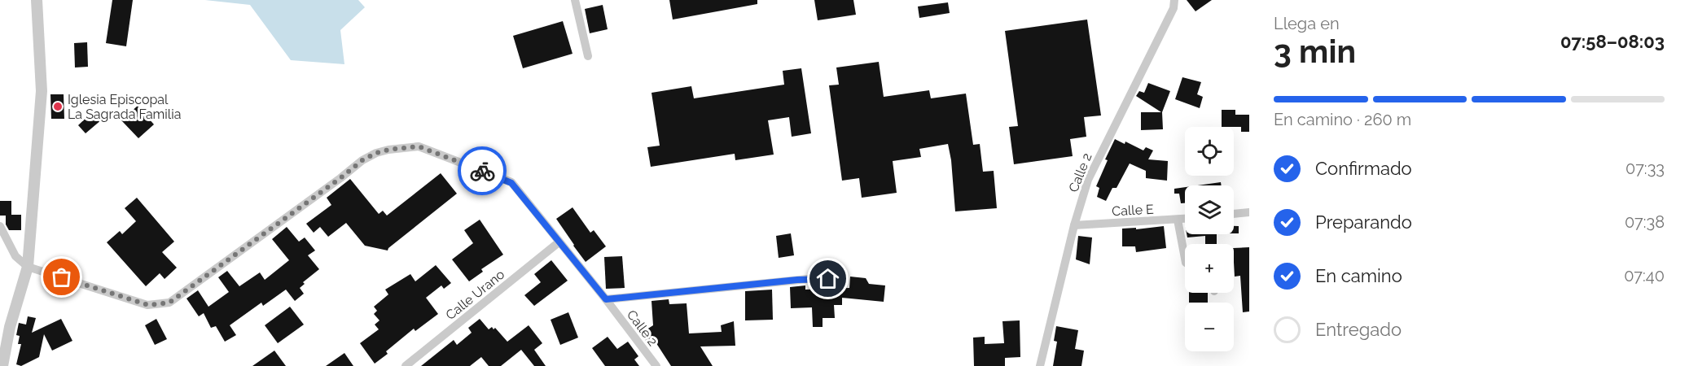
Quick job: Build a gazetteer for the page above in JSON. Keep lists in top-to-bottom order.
{
  "streets": {
    "street": ["Calle 2", "Calle E", "Calle Urano"]
  },
  "crossings": [
    ["Calle 2", "Calle E"],
    ["Calle 2", "Calle Urano"]
  ],
  "places": ["Iglesia Episcopal La Sagrada Familia"],
  "page": {
    "heading": ["3 min", "Llega en", "07:58–08:03"],
    "bar": "En camino · 260 m",
    "map_buttons": ["+", "−"],
    "list": [
      ["Confirmado", "07:33"],
      ["Preparando", "07:38"],
      ["En camino", "07:40"],
      "Entregado"
    ]
  }
}
